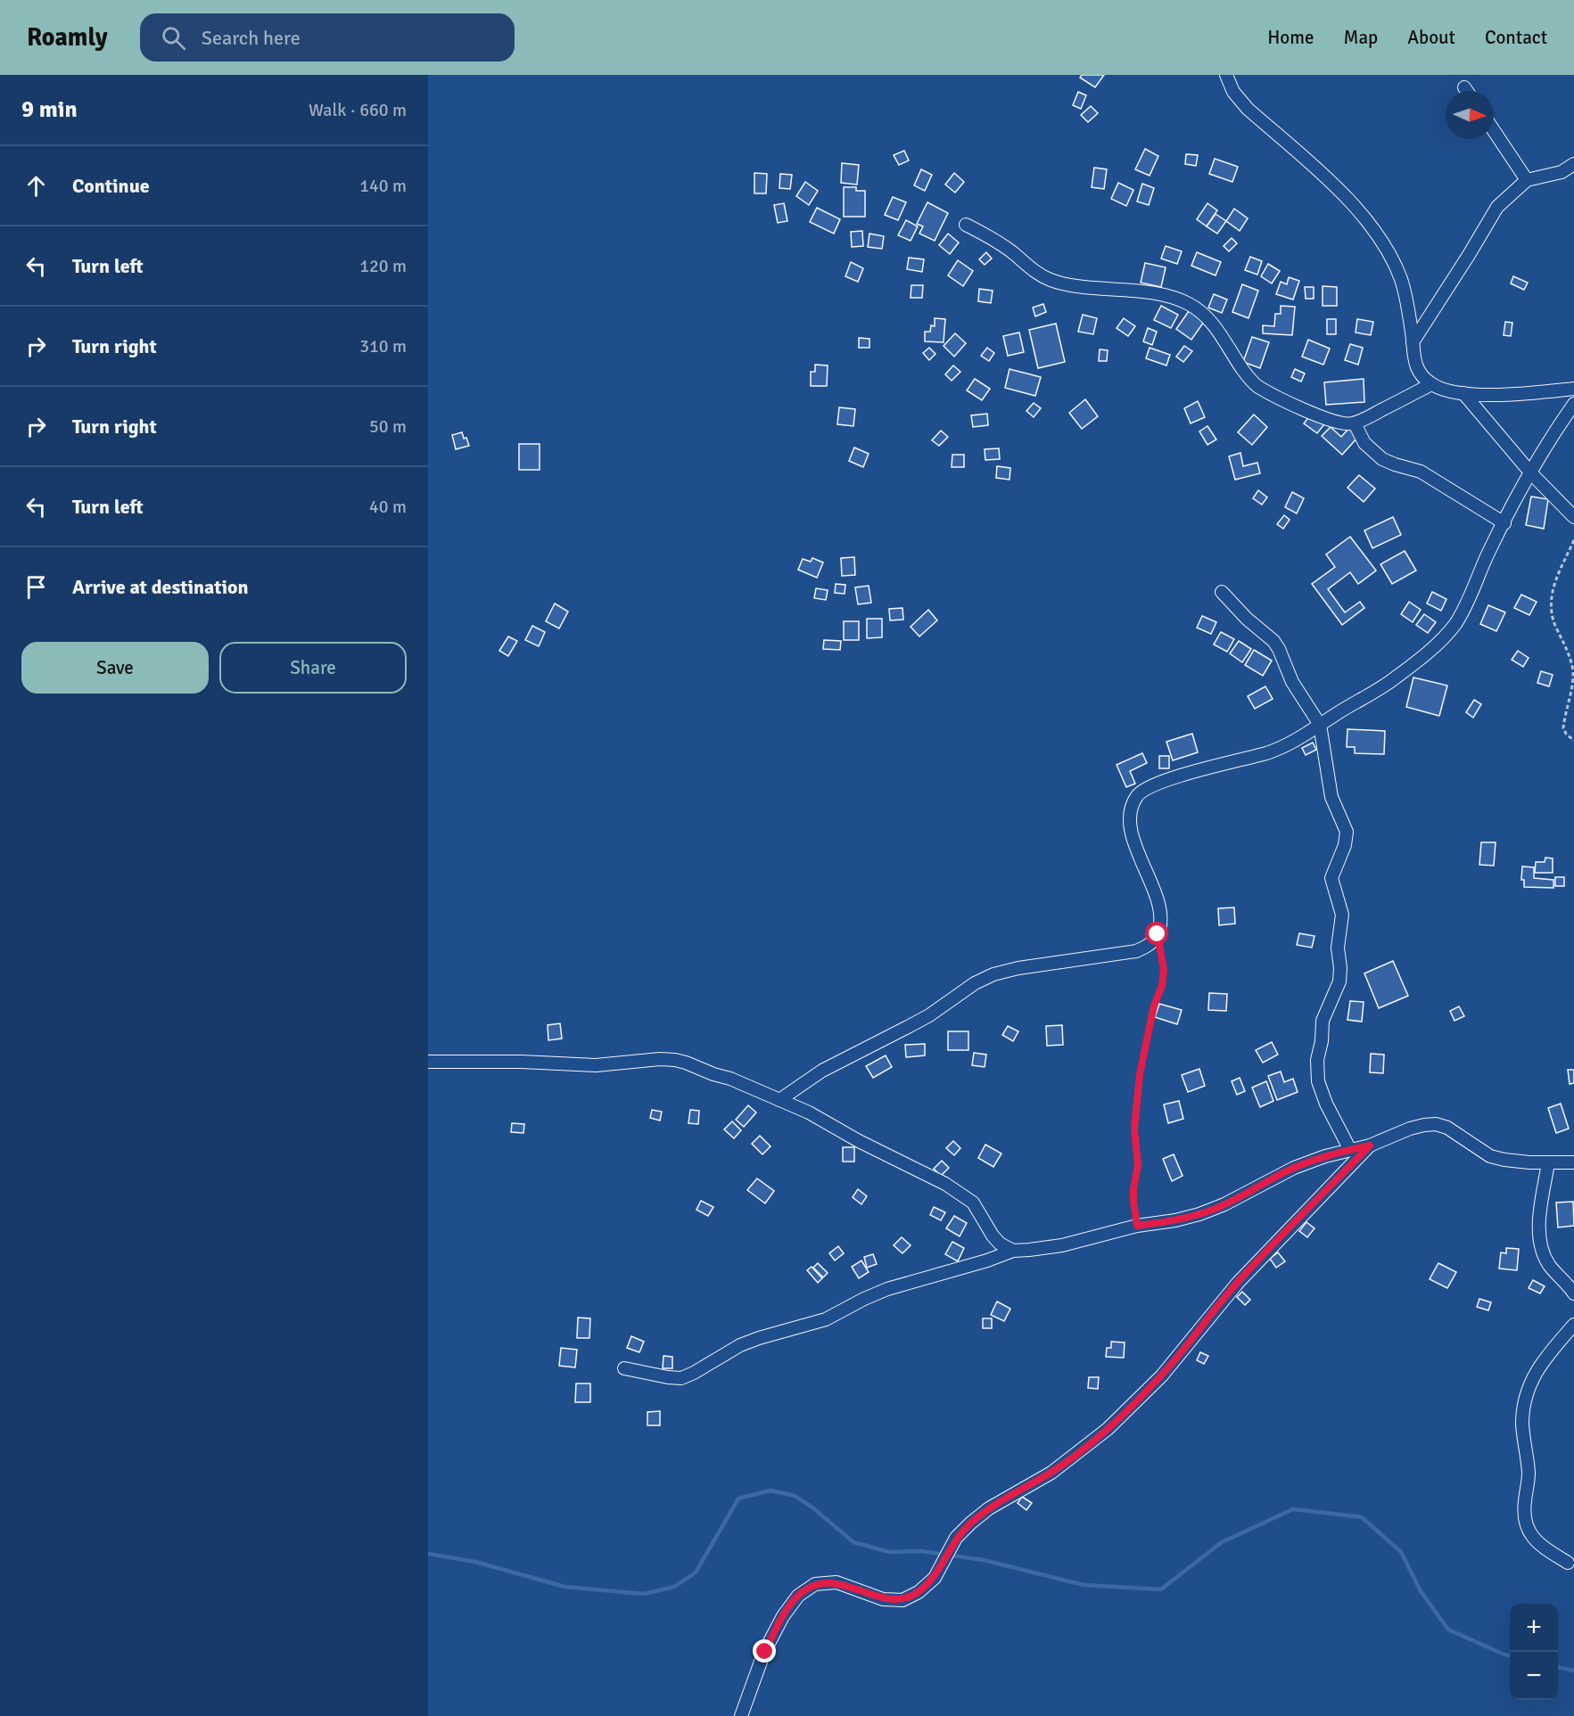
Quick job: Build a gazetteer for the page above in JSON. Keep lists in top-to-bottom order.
{
  "north": "right",
  "page": {
    "header": "Roamly",
    "search": "Search here",
    "nav": [
      "Home",
      "Map",
      "About",
      "Contact"
    ],
    "heading": ["9 min", "Walk · 660 m"],
    "list": [
      ["Continue", "140 m"],
      ["Turn left", "120 m"],
      ["Turn right", "310 m"],
      ["Turn right", "50 m"],
      ["Turn left", "40 m"],
      "Arrive at destination"
    ],
    "buttons": ["Save", "Share"],
    "map_buttons": ["+", "−"]
  }
}
